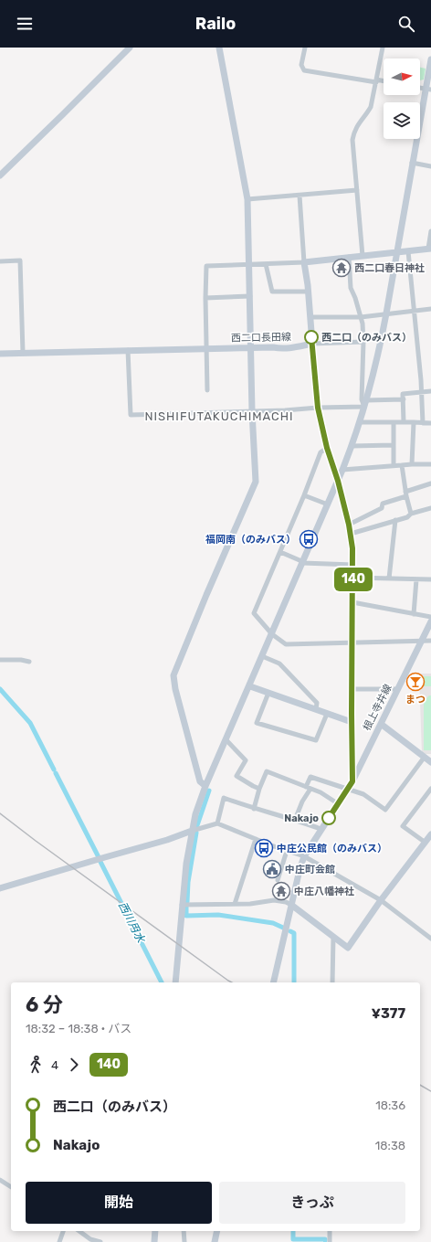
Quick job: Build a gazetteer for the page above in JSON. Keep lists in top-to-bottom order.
{
  "streets": {
    "street": ["西二口長田線", "根上寺井線"]
  },
  "districts": ["NISHIFUTAKUCHIMACHI"],
  "water": ["西川用水"],
  "places": {
    "temple": ["西二口春日神社", "中庄八幡神社"],
    "other": ["西二口（のみバス）", "Nakajo"],
    "bus stop": ["福岡南（のみバス）", "中庄公民館（のみバス）"],
    "bar": ["まつ"],
    "public building": ["中庄町会館"]
  },
  "lines": ["bus line 140"],
  "north": "right",
  "page": {
    "header": "Railo",
    "on_map": "140",
    "heading": ["6 分", "18:32 – 18:38 · バス", "¥377"],
    "legs": ["4", "140"],
    "list": [
      {
        "name": "西二口（のみバス）",
        "value": "18:36"
      },
      {
        "name": "Nakajo",
        "value": "18:38"
      }
    ],
    "buttons": ["開始", "きっぷ"]
  }
}
